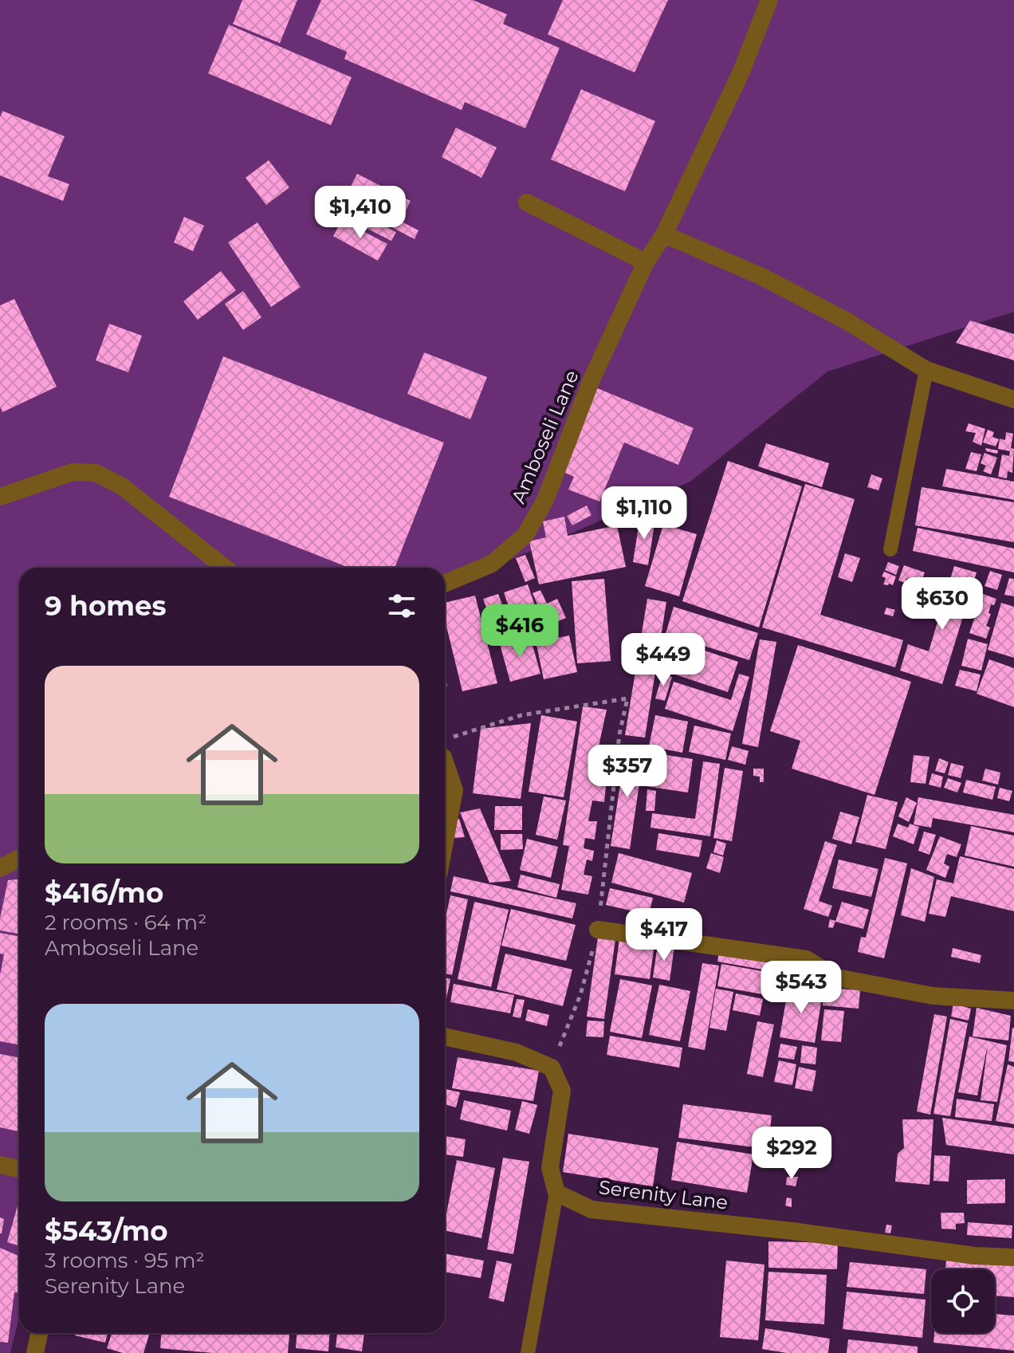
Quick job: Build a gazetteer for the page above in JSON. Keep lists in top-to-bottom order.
{
  "streets": {
    "street": ["Amboseli Lane", "Serenity Lane"]
  },
  "page": {
    "price": [
      "$1,410",
      "$1,110",
      "$630",
      "$416",
      "$449",
      "$357",
      "$417",
      "$543",
      "$292"
    ],
    "heading": "9 homes",
    "list": [
      {
        "name": "$416/mo",
        "note": "2 rooms · 64 m² · Amboseli Lane"
      },
      {
        "name": "$543/mo",
        "note": "3 rooms · 95 m² · Serenity Lane"
      }
    ]
  }
}
